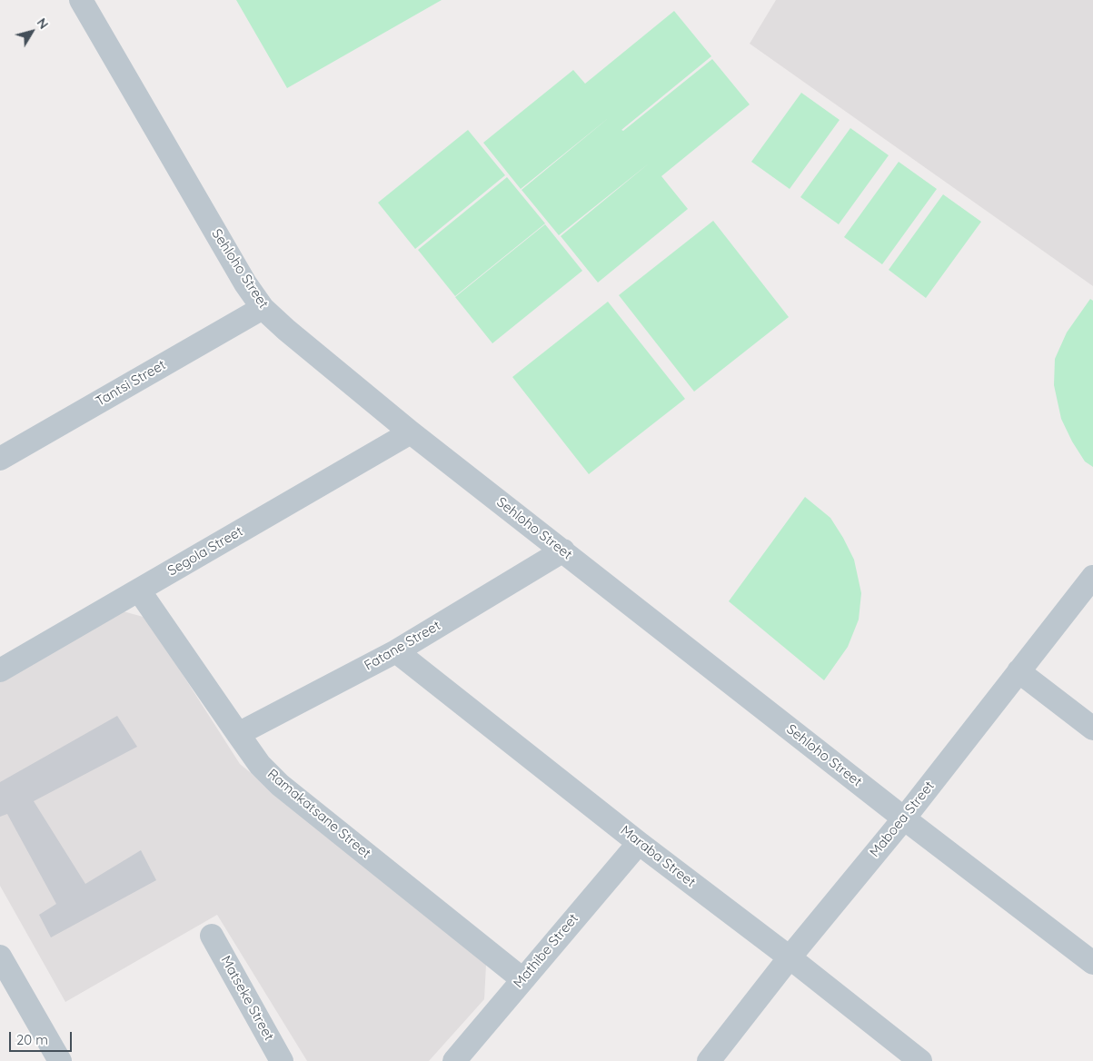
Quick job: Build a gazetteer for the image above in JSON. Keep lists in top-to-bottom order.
{
  "streets": {
    "street": [
      "Sehloho Street",
      "Tantsi Street",
      "Segola Street",
      "Fatane Street",
      "Ramakatsane Street",
      "Maboea Street",
      "Maraba Street",
      "Mathibe Street",
      "Matseke Street"
    ]
  },
  "crossings": [
    ["Sehloho Street", "Tantsi Street"],
    ["Sehloho Street", "Segola Street"],
    ["Sehloho Street", "Fatane Street"],
    ["Sehloho Street", "Maboea Street"],
    ["Segola Street", "Ramakatsane Street"],
    ["Fatane Street", "Ramakatsane Street"],
    ["Fatane Street", "Maraba Street"],
    ["Ramakatsane Street", "Mathibe Street"],
    ["Maboea Street", "Maraba Street"],
    ["Maraba Street", "Mathibe Street"]
  ],
  "scale_bar": "20 m",
  "north": "top right"
}
